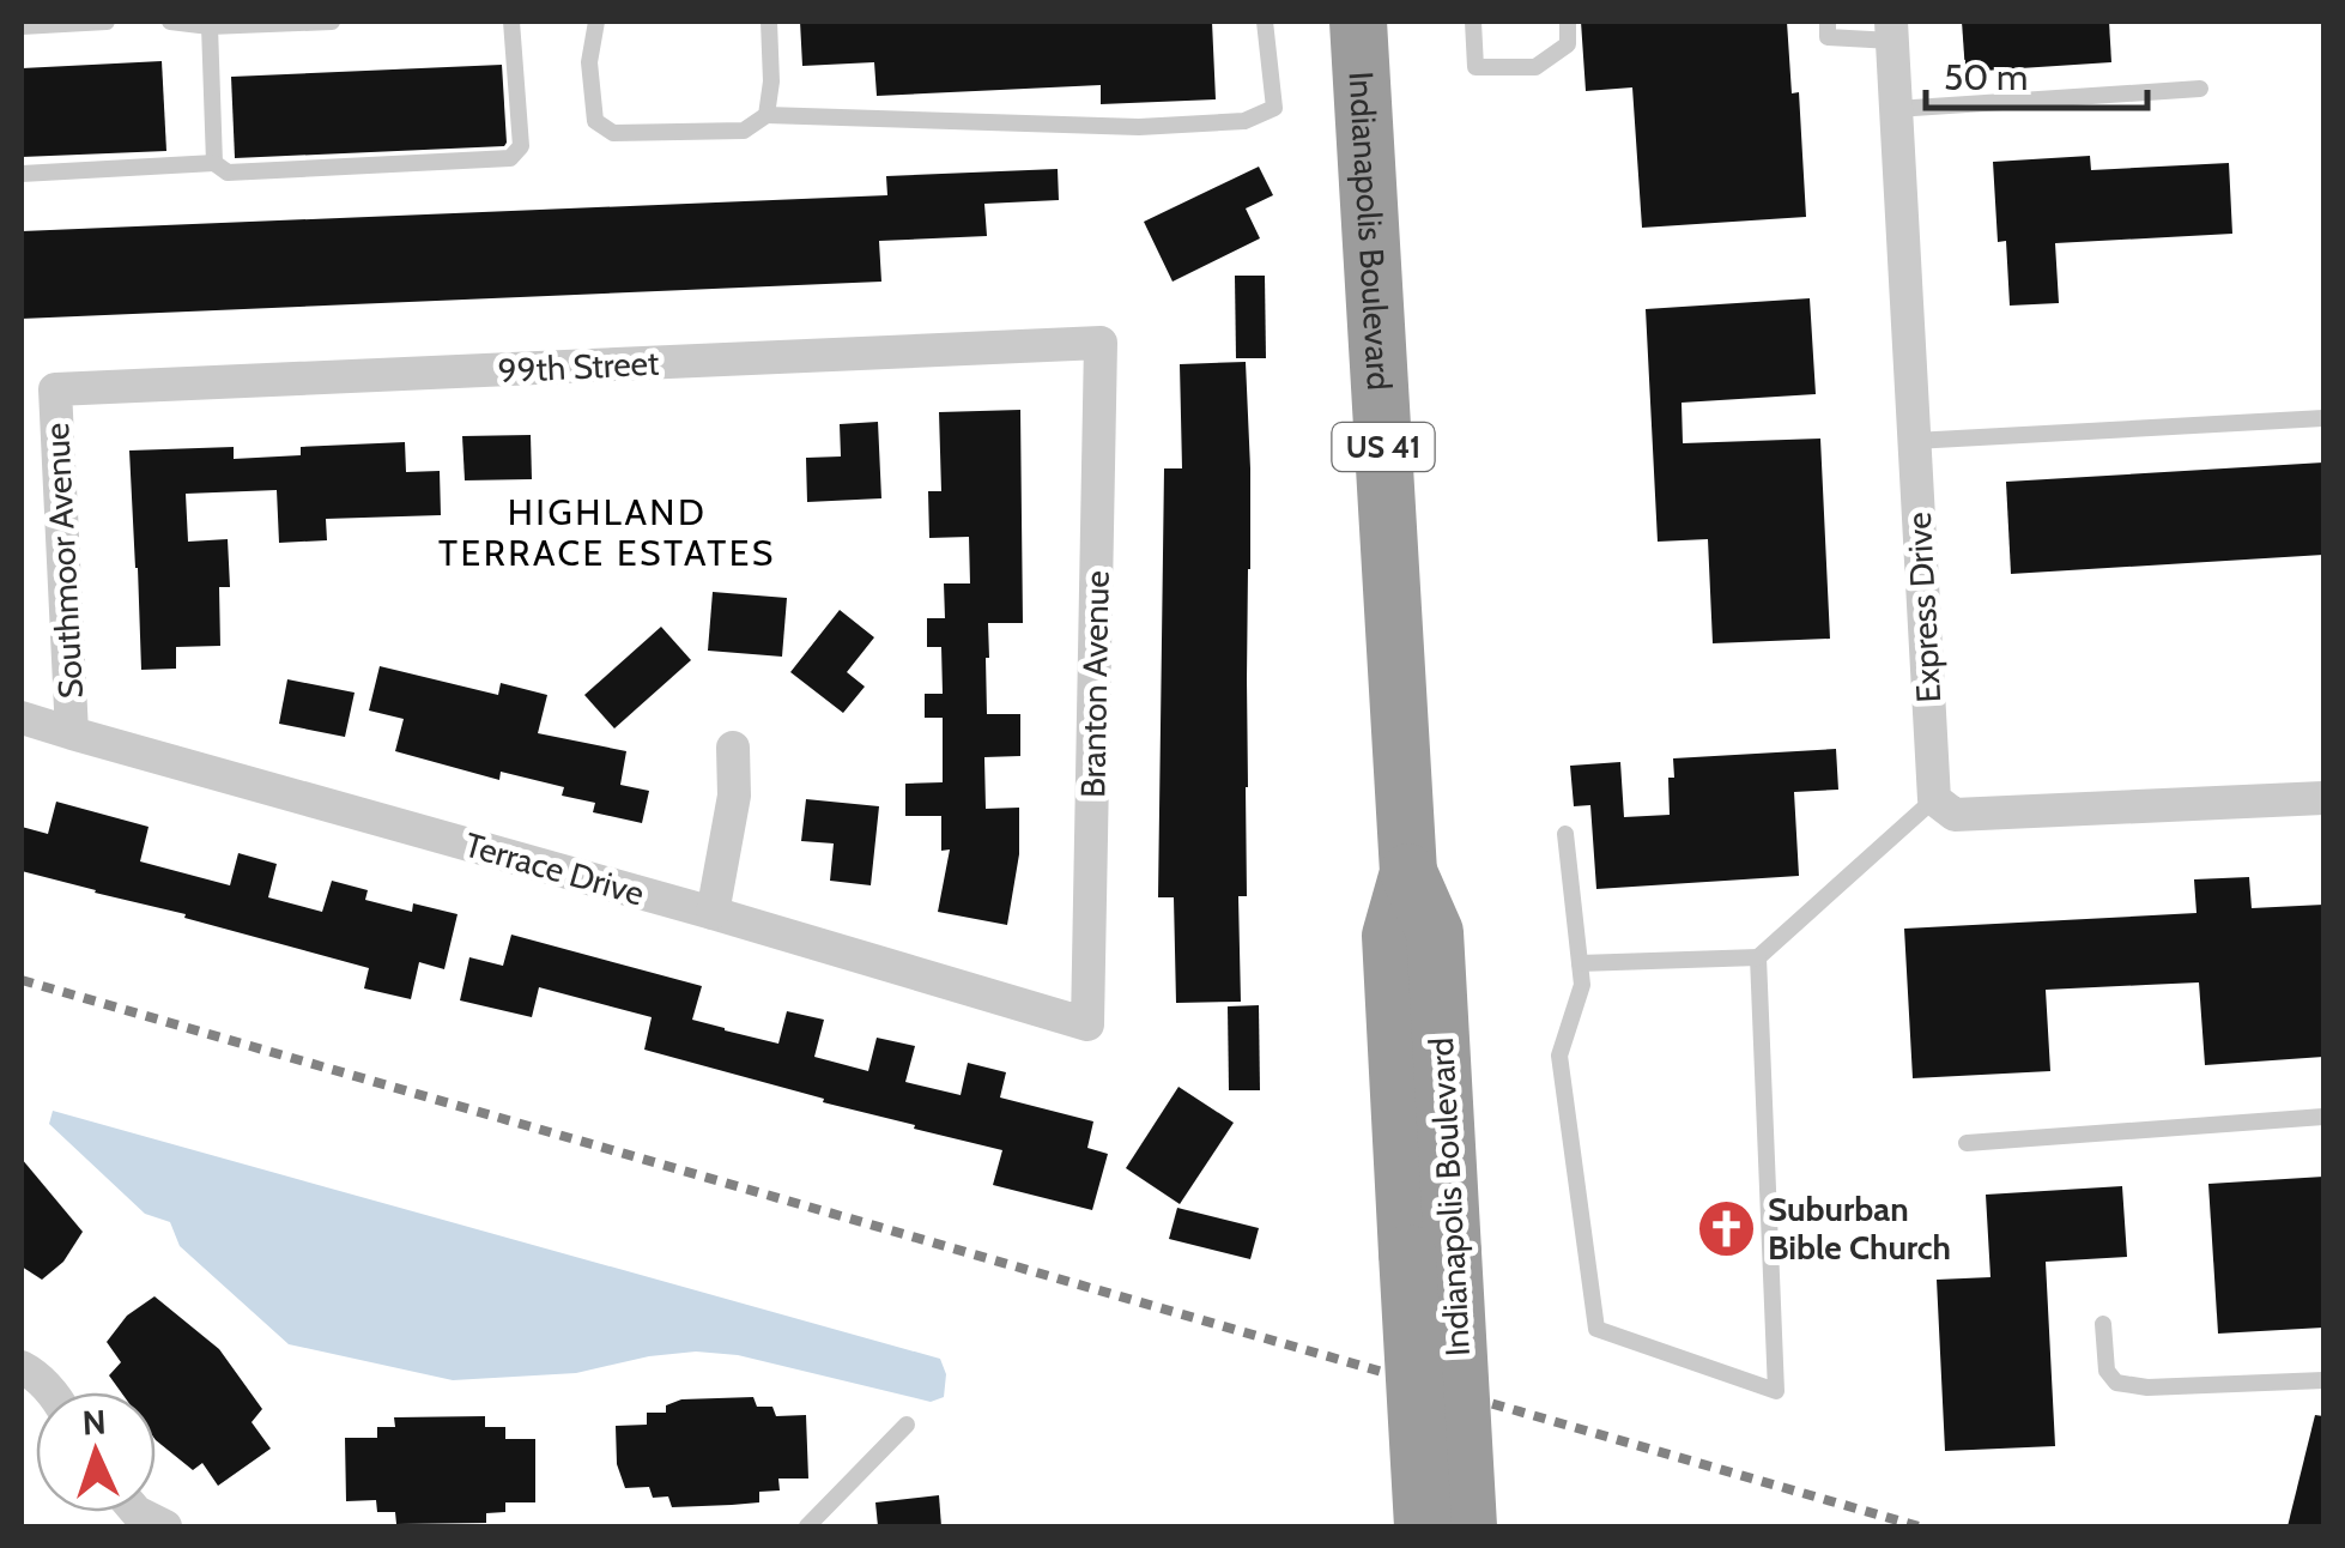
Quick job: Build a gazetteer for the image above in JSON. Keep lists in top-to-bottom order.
{
  "streets": {
    "highway": ["Indianapolis Boulevard", "US 41"],
    "street": [
      "99th Street",
      "Southmoor Avenue",
      "Express Drive",
      "Branton Avenue",
      "Terrace Drive"
    ]
  },
  "crossings": [
    ["99th Street", "Southmoor Avenue"],
    ["99th Street", "Branton Avenue"],
    ["Southmoor Avenue", "Terrace Drive"],
    ["Branton Avenue", "Terrace Drive"]
  ],
  "districts": ["HIGHLAND TERRACE ESTATES"],
  "places": {
    "church": ["Suburban Bible Church"]
  },
  "scale_bar": "50 m",
  "north": "top"
}
